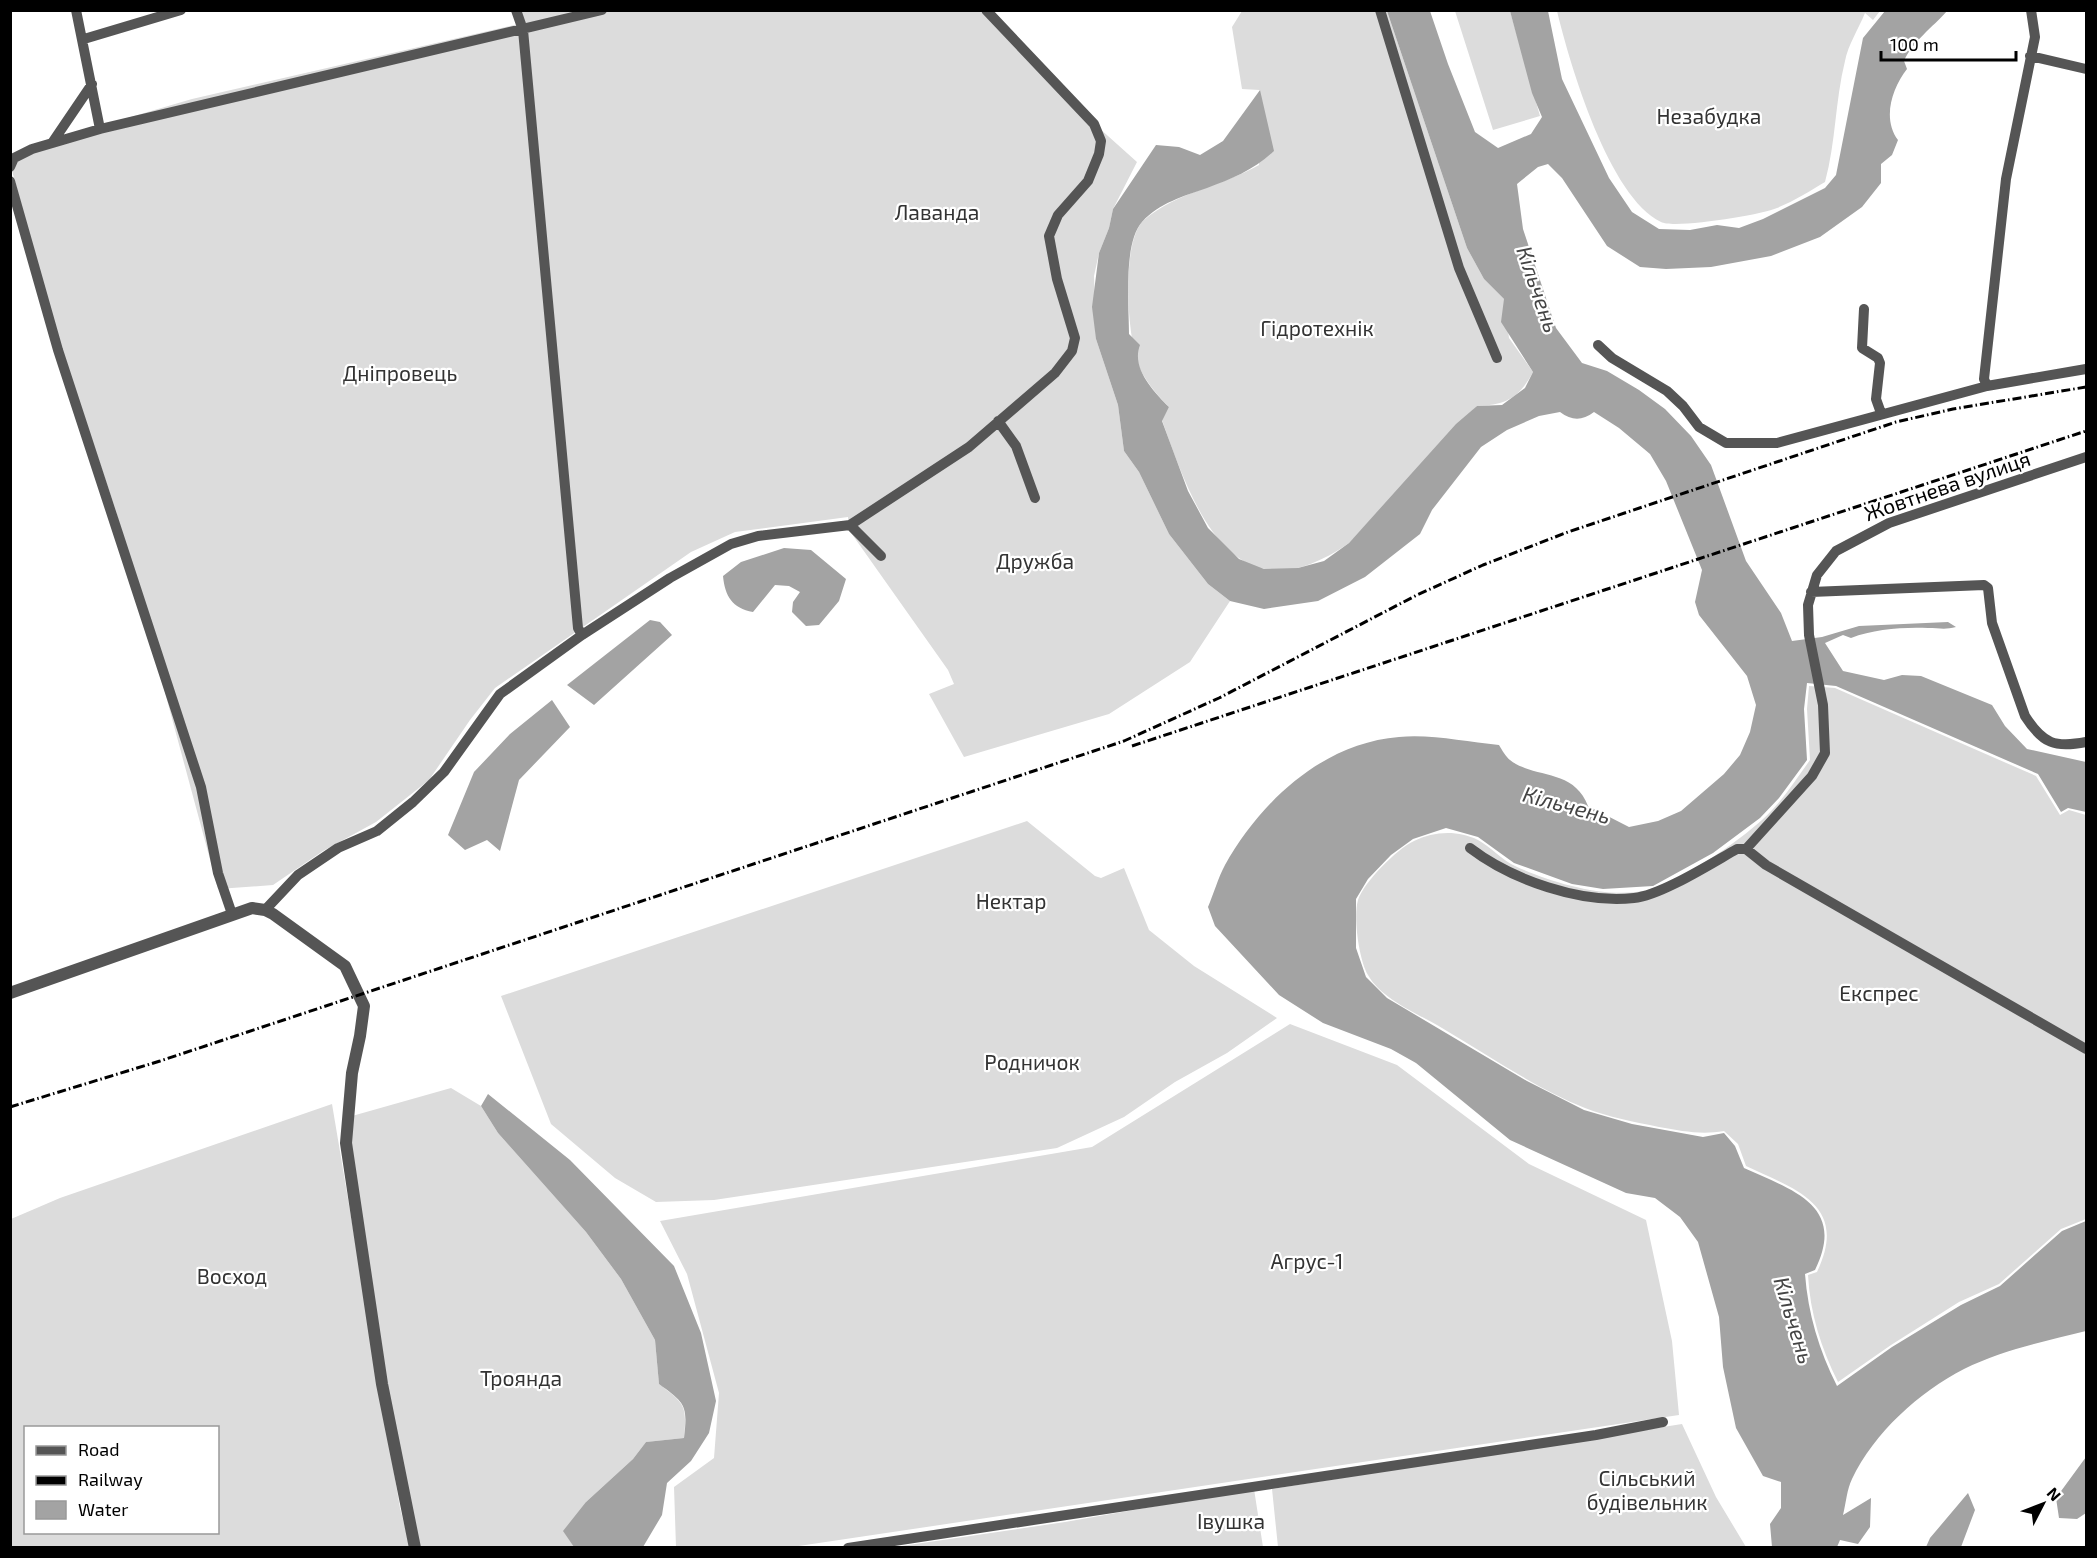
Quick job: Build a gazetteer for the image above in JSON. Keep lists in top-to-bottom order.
{
  "streets": {
    "street": ["Жовтнева вулиця"]
  },
  "water": ["Кільчень"],
  "parks": [
    "Незабудка",
    "Лаванда",
    "Гідротехнік",
    "Дніпровець",
    "Дружба",
    "Нектар",
    "Експрес",
    "Родничок",
    "Агрус-1",
    "Восход",
    "Троянда",
    "Сільський будівельник",
    "Івушка"
  ],
  "legend": ["Road", "Railway", "Water"],
  "scale_bar": "100 m",
  "north": "top right"
}
